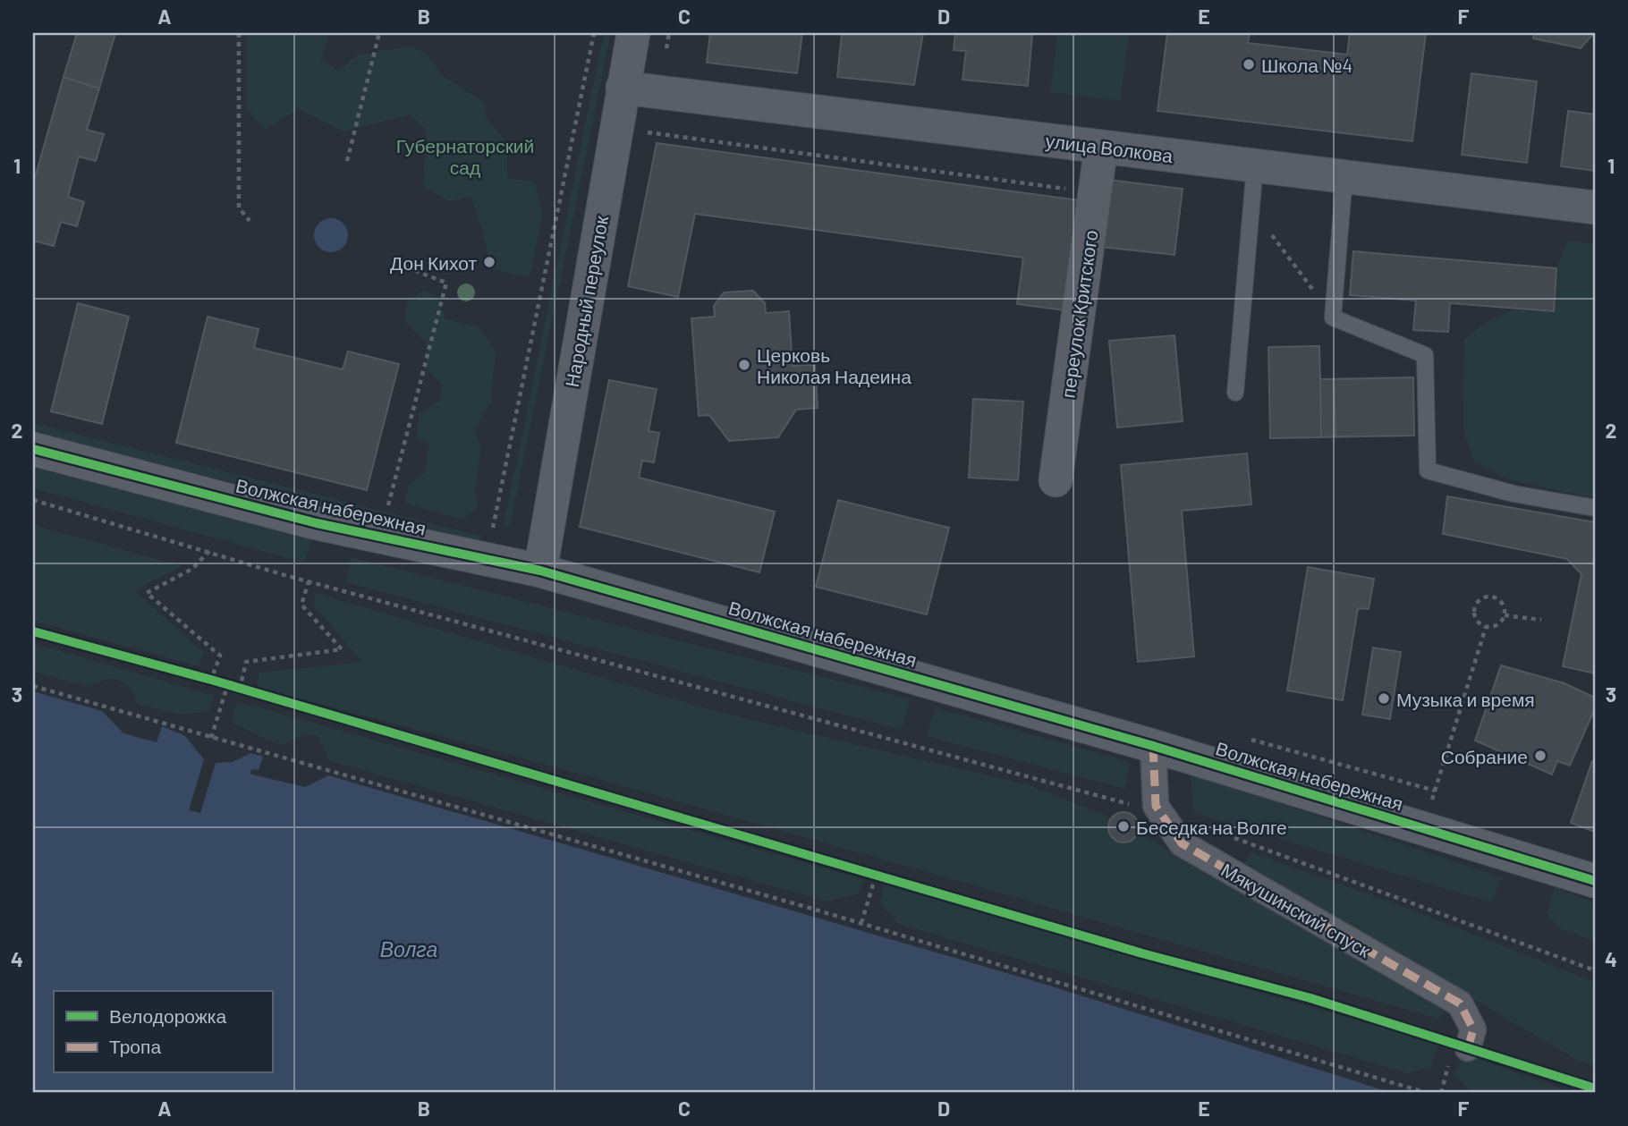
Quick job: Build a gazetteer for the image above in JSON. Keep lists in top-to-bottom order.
{
  "streets": {
    "street": [
      "улица Волкова",
      "Народный переулок",
      "переулок Критского",
      "Волжская набережная",
      "Мякушинский спуск"
    ]
  },
  "crossings": [
    ["улица Волкова", "Народный переулок"],
    ["улица Волкова", "переулок Критского"],
    ["Народный переулок", "Волжская набережная"],
    ["Волжская набережная", "Мякушинский спуск"]
  ],
  "water": ["Волга"],
  "parks": ["Губернаторский сад"],
  "places": [
    "Школа №4",
    "Дон Кихот",
    "Церковь Николая Надеина",
    "Музыка и время",
    "Собрание",
    "Беседка на Волге"
  ],
  "legend": ["Велодорожка", "Тропа"],
  "grid": {
    "columns": [
      "A",
      "B",
      "C",
      "D",
      "E",
      "F"
    ],
    "rows": [
      "1",
      "2",
      "3",
      "4"
    ]
  }
}
